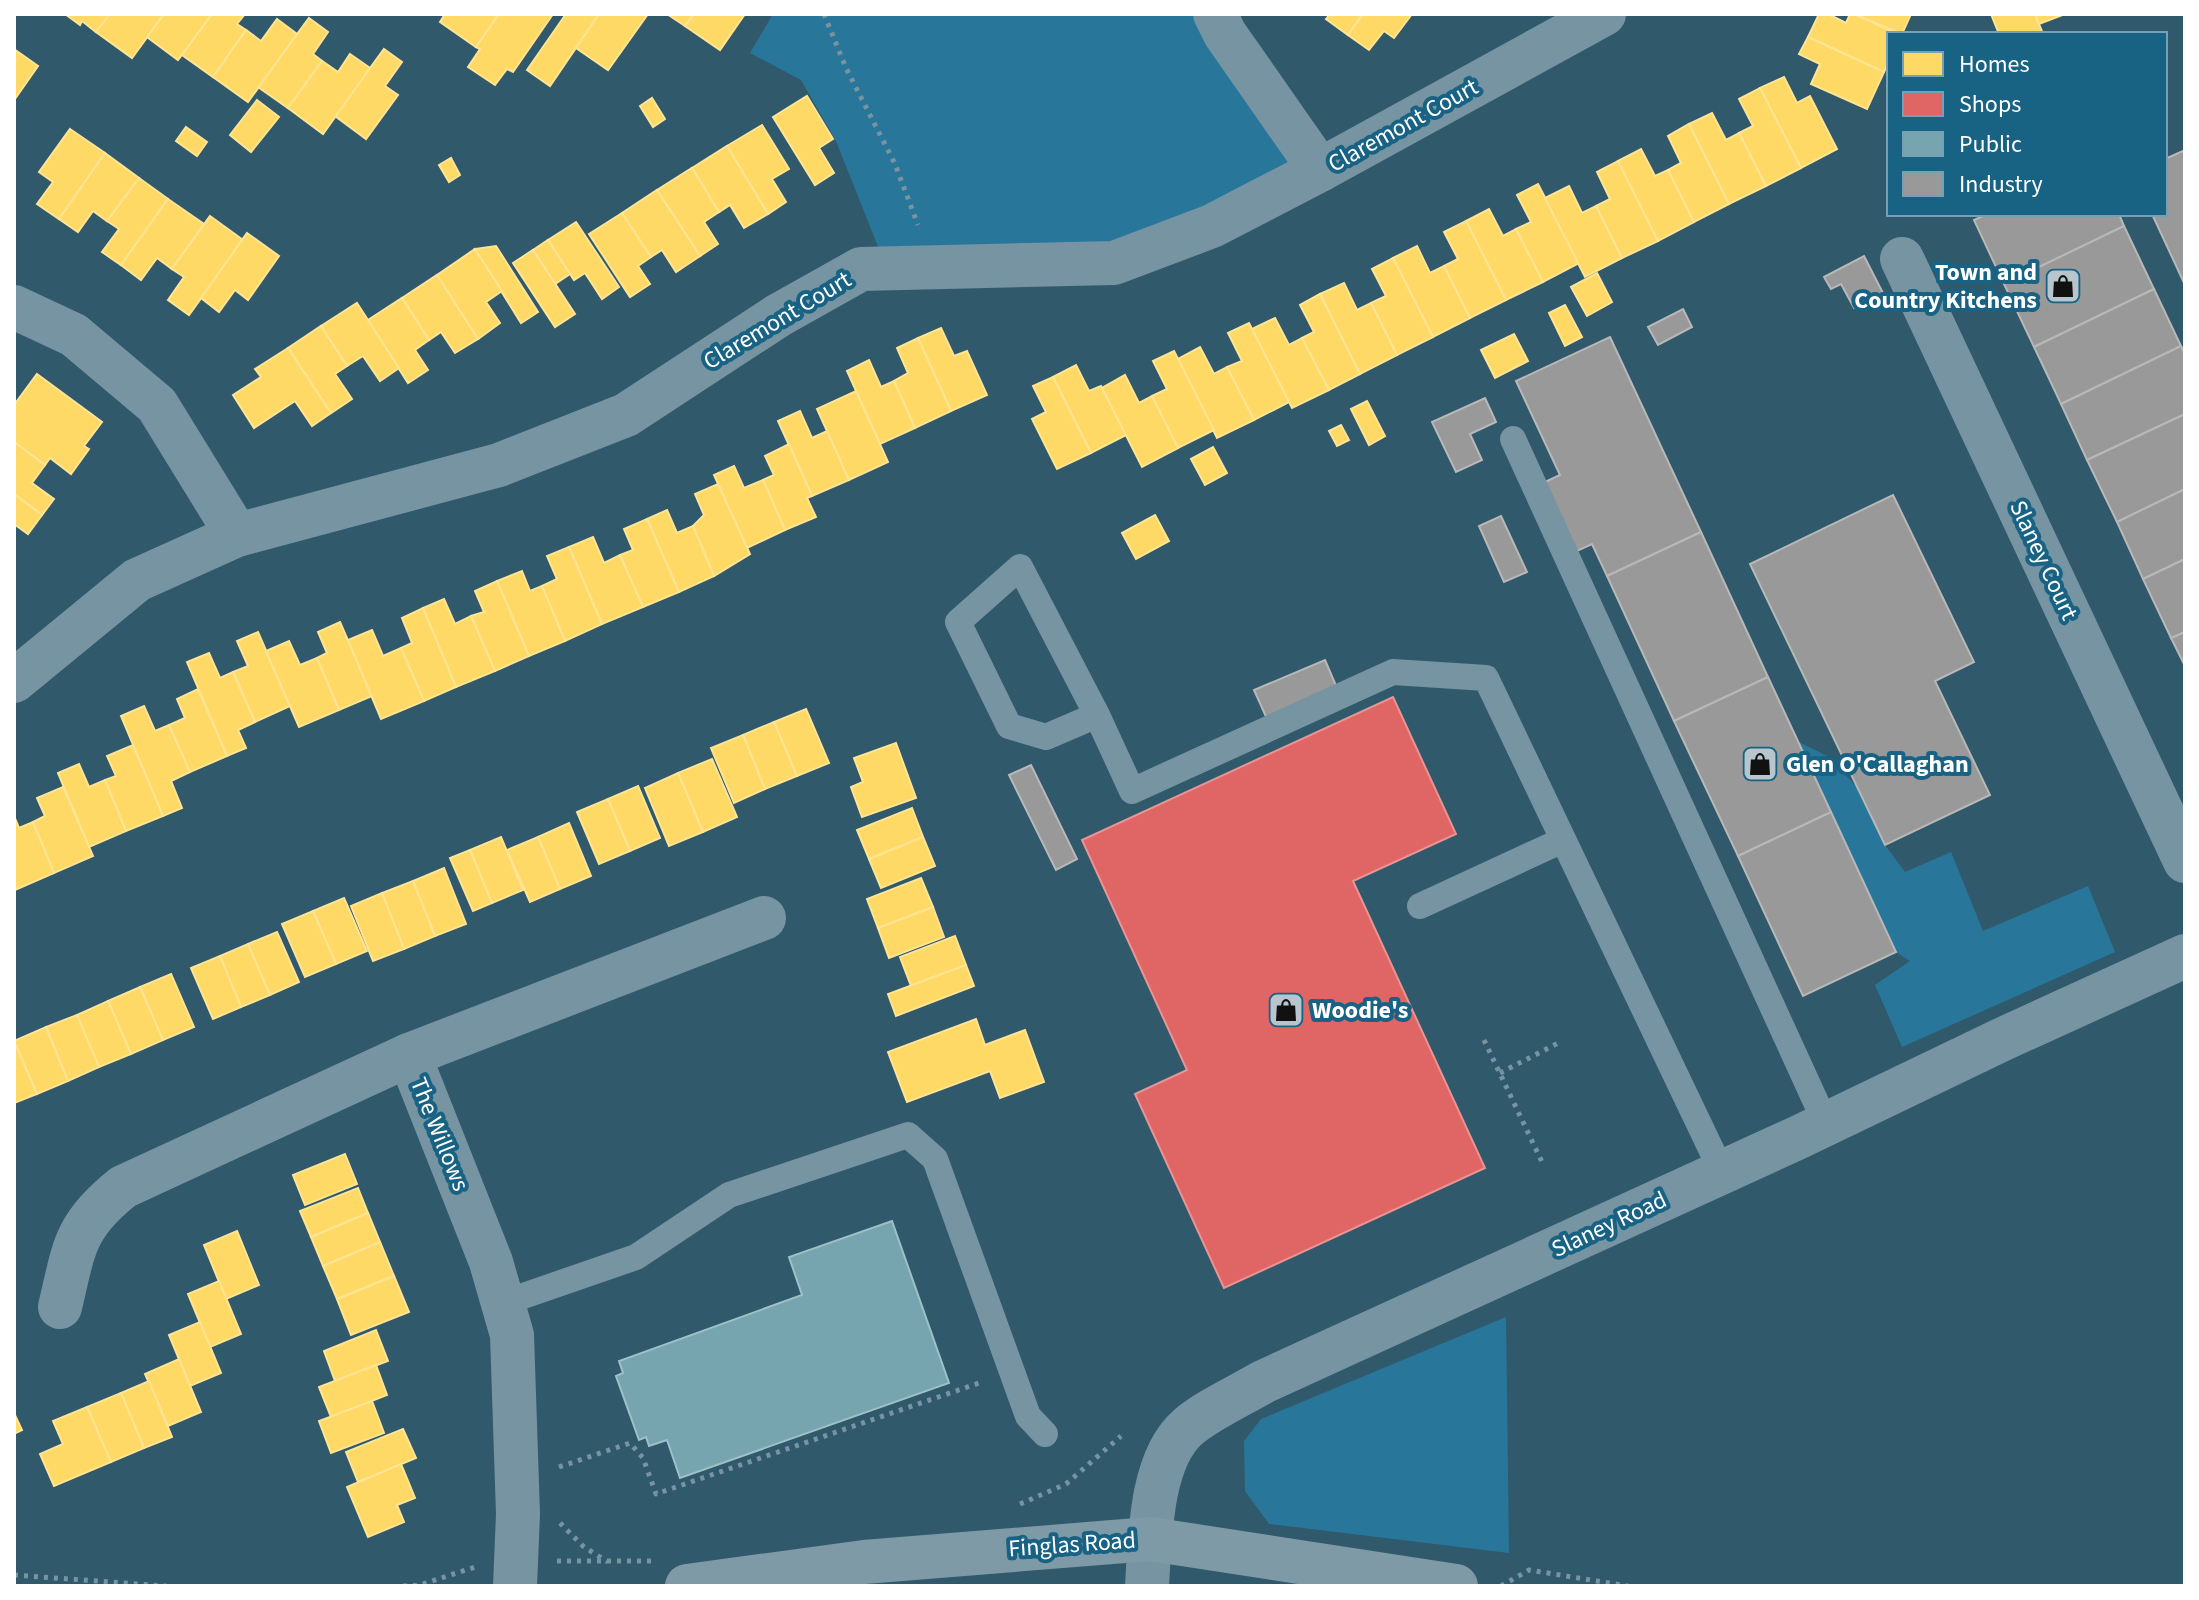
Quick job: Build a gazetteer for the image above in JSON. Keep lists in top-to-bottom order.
{
  "streets": {
    "main road": ["Finglas Road"],
    "street": [
      "Claremont Court",
      "Slaney Court",
      "The Willows",
      "Slaney Road"
    ]
  },
  "crossings": [
    ["Slaney Road", "Finglas Road"]
  ],
  "places": {
    "shop": ["Town and Country Kitchens", "Glen O'Callaghan", "Woodie's"]
  },
  "legend": [
    "Homes",
    "Shops",
    "Public",
    "Industry"
  ]
}
